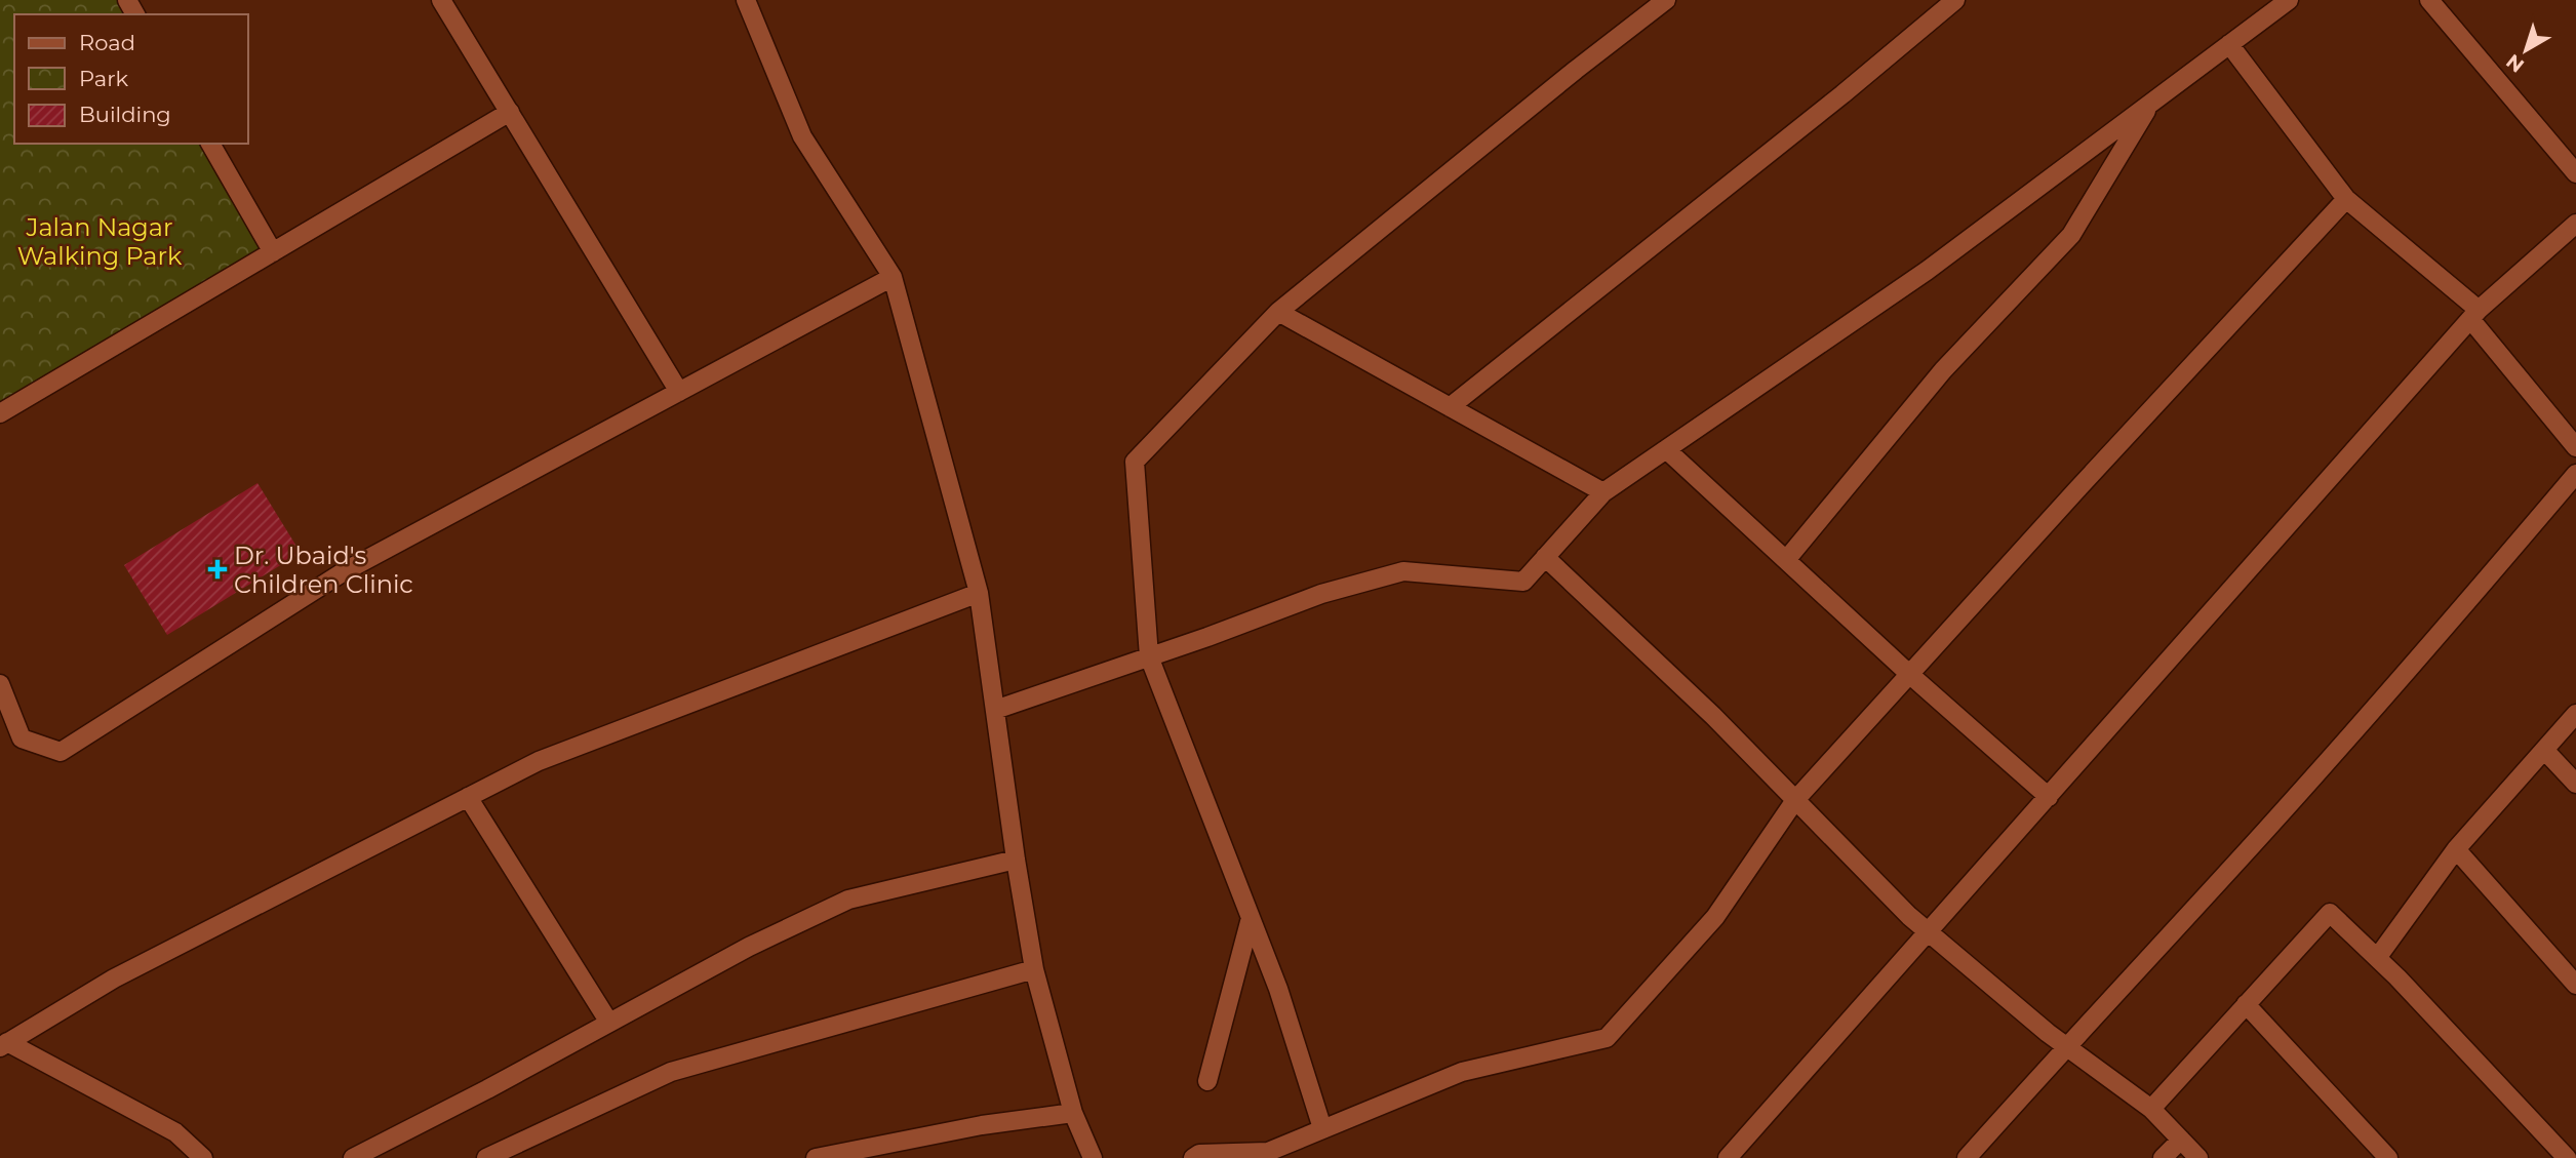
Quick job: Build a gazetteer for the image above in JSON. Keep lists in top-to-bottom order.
{
  "parks": ["Jalan Nagar Walking Park"],
  "places": {
    "health": ["Dr. Ubaid's Children Clinic"]
  },
  "legend": ["Road", "Park", "Building"],
  "north": "bottom left"
}
